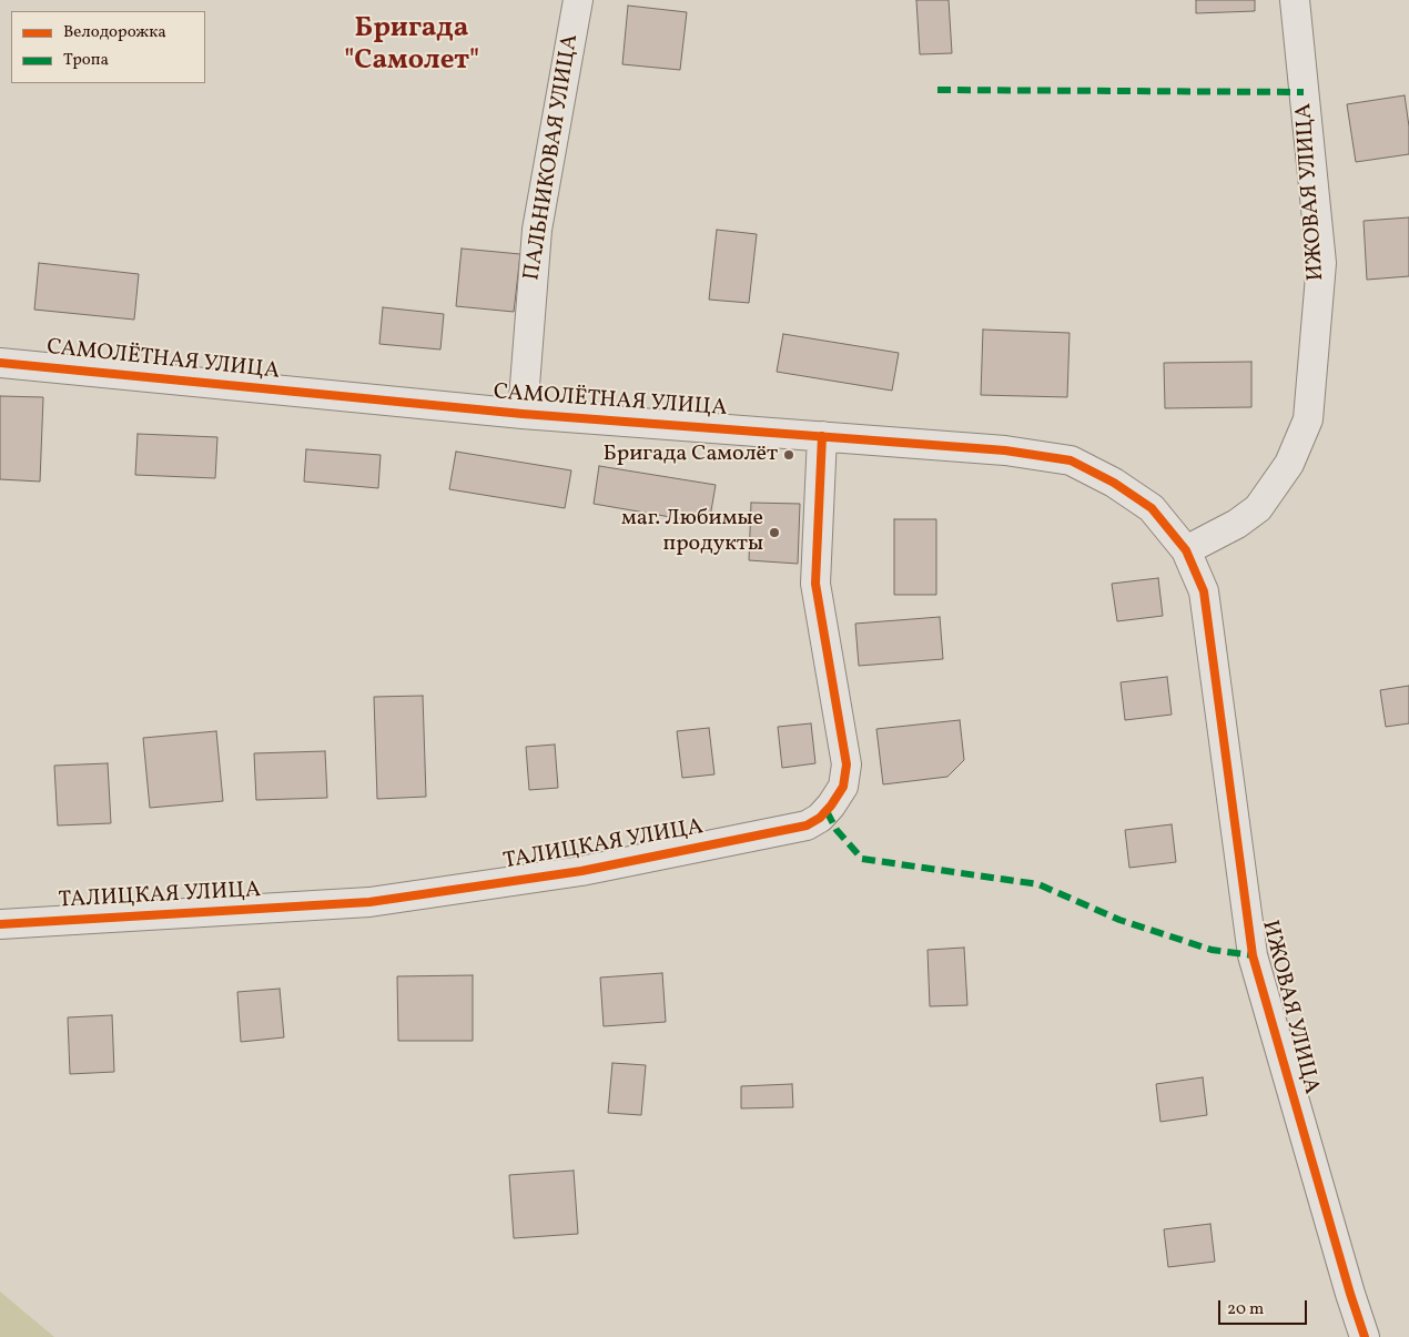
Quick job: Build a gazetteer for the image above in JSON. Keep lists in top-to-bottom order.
{
  "streets": {
    "street": [
      "ПАЛЬНИКОВАЯ УЛИЦА",
      "ИЖОВАЯ УЛИЦА",
      "САМОЛЁТНАЯ УЛИЦА",
      "ТАЛИЦКАЯ УЛИЦА"
    ]
  },
  "crossings": [
    ["ПАЛЬНИКОВАЯ УЛИЦА", "САМОЛЁТНАЯ УЛИЦА"],
    ["ИЖОВАЯ УЛИЦА", "САМОЛЁТНАЯ УЛИЦА"],
    ["САМОЛЁТНАЯ УЛИЦА", "ТАЛИЦКАЯ УЛИЦА"]
  ],
  "districts": ["Бригада \"Самолет\""],
  "places": ["Бригада Самолёт", "маг. Любимые продукты"],
  "legend": ["Велодорожка", "Тропа"],
  "scale_bar": "20 m"
}
